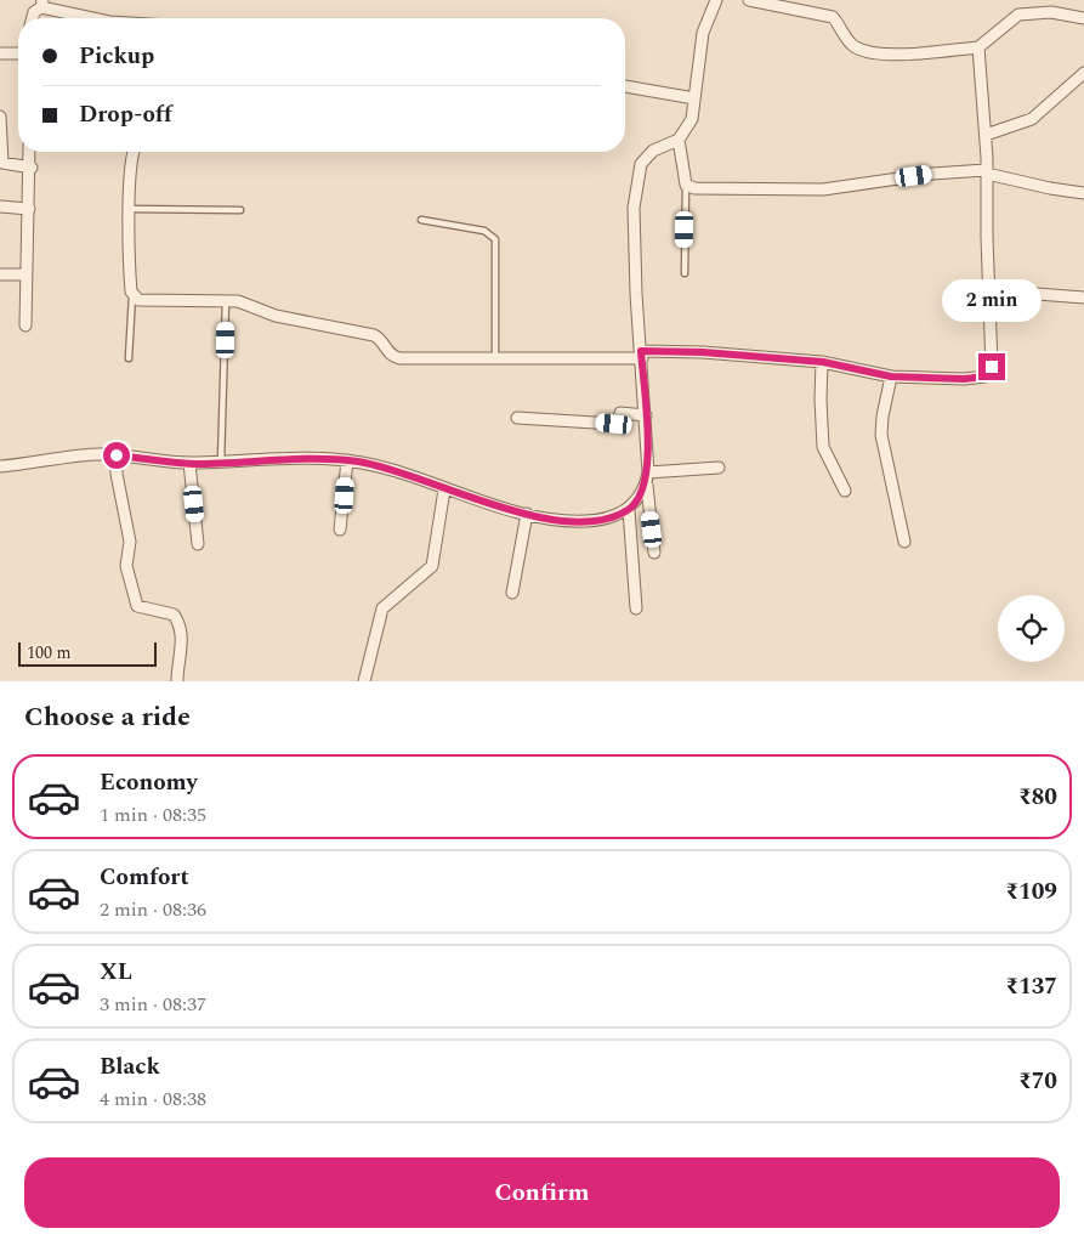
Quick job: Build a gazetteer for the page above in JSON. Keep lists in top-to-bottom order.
{
  "scale_bar": "100 m",
  "page": {
    "banner": ["Pickup", "Drop-off"],
    "bubble": "2 min",
    "scale": "100 m",
    "heading": "Choose a ride",
    "list": [
      {
        "name": "Economy",
        "note": "1 min · 08:35",
        "value": "₹80"
      },
      {
        "name": "Comfort",
        "note": "2 min · 08:36",
        "value": "₹109"
      },
      {
        "name": "XL",
        "note": "3 min · 08:37",
        "value": "₹137"
      },
      {
        "name": "Black",
        "note": "4 min · 08:38",
        "value": "₹70"
      }
    ],
    "buttons": "Confirm"
  }
}
